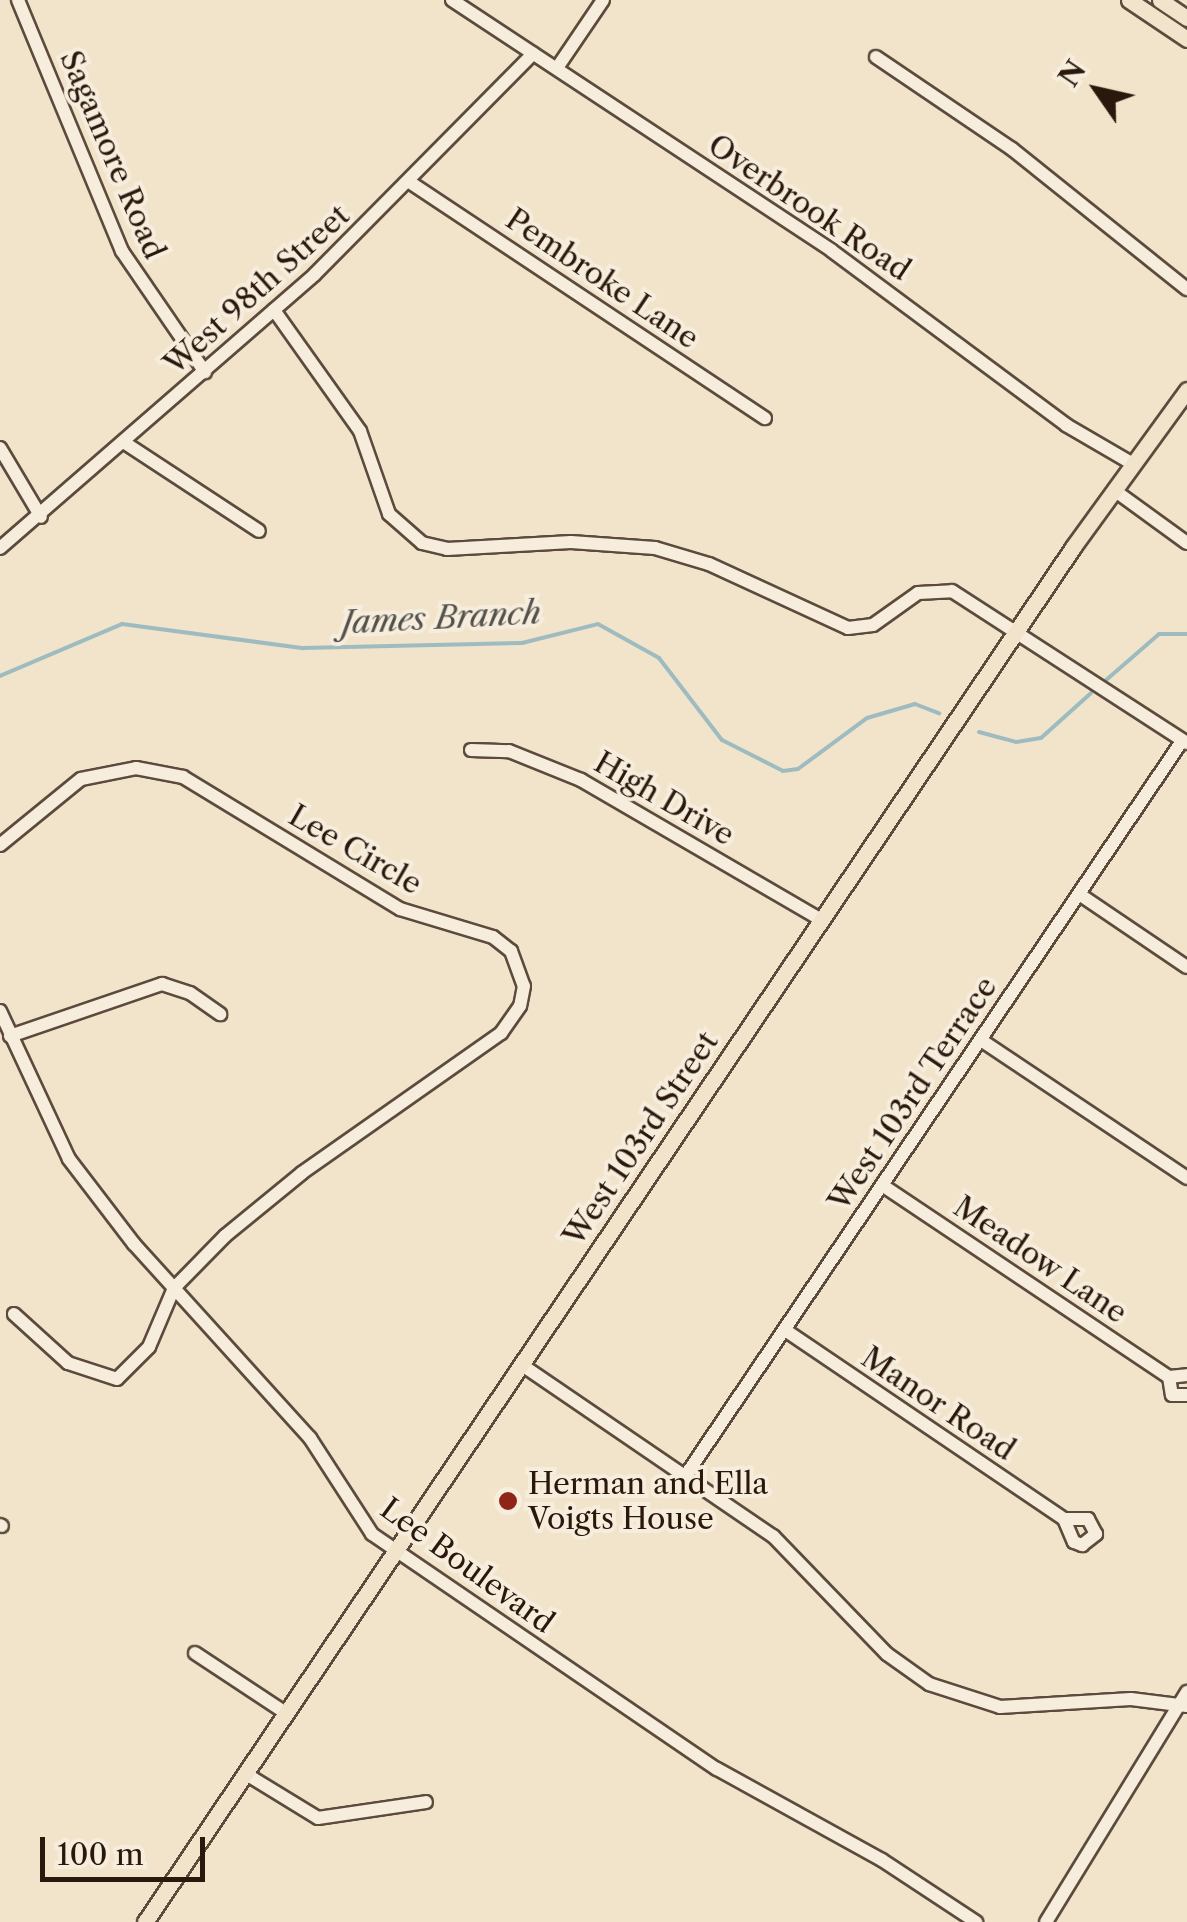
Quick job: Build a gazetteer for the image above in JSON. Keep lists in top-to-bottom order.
{
  "streets": {
    "main road": ["West 103rd Street"],
    "street": [
      "Sagamore Road",
      "Overbrook Road",
      "Pembroke Lane",
      "West 98th Street",
      "High Drive",
      "Lee Circle",
      "West 103rd Terrace",
      "Meadow Lane",
      "Manor Road",
      "Lee Boulevard"
    ]
  },
  "crossings": [
    ["Sagamore Road", "West 98th Street"],
    ["Overbrook Road", "West 98th Street"],
    ["Overbrook Road", "West 103rd Street"],
    ["Pembroke Lane", "West 98th Street"],
    ["High Drive", "West 103rd Street"],
    ["Lee Circle", "Lee Boulevard"],
    ["West 103rd Terrace", "Meadow Lane"],
    ["West 103rd Terrace", "Manor Road"],
    ["West 103rd Street", "Lee Boulevard"]
  ],
  "water": ["James Branch"],
  "places": ["Herman and Ella Voigts House"],
  "scale_bar": "100 m",
  "north": "top left"
}
